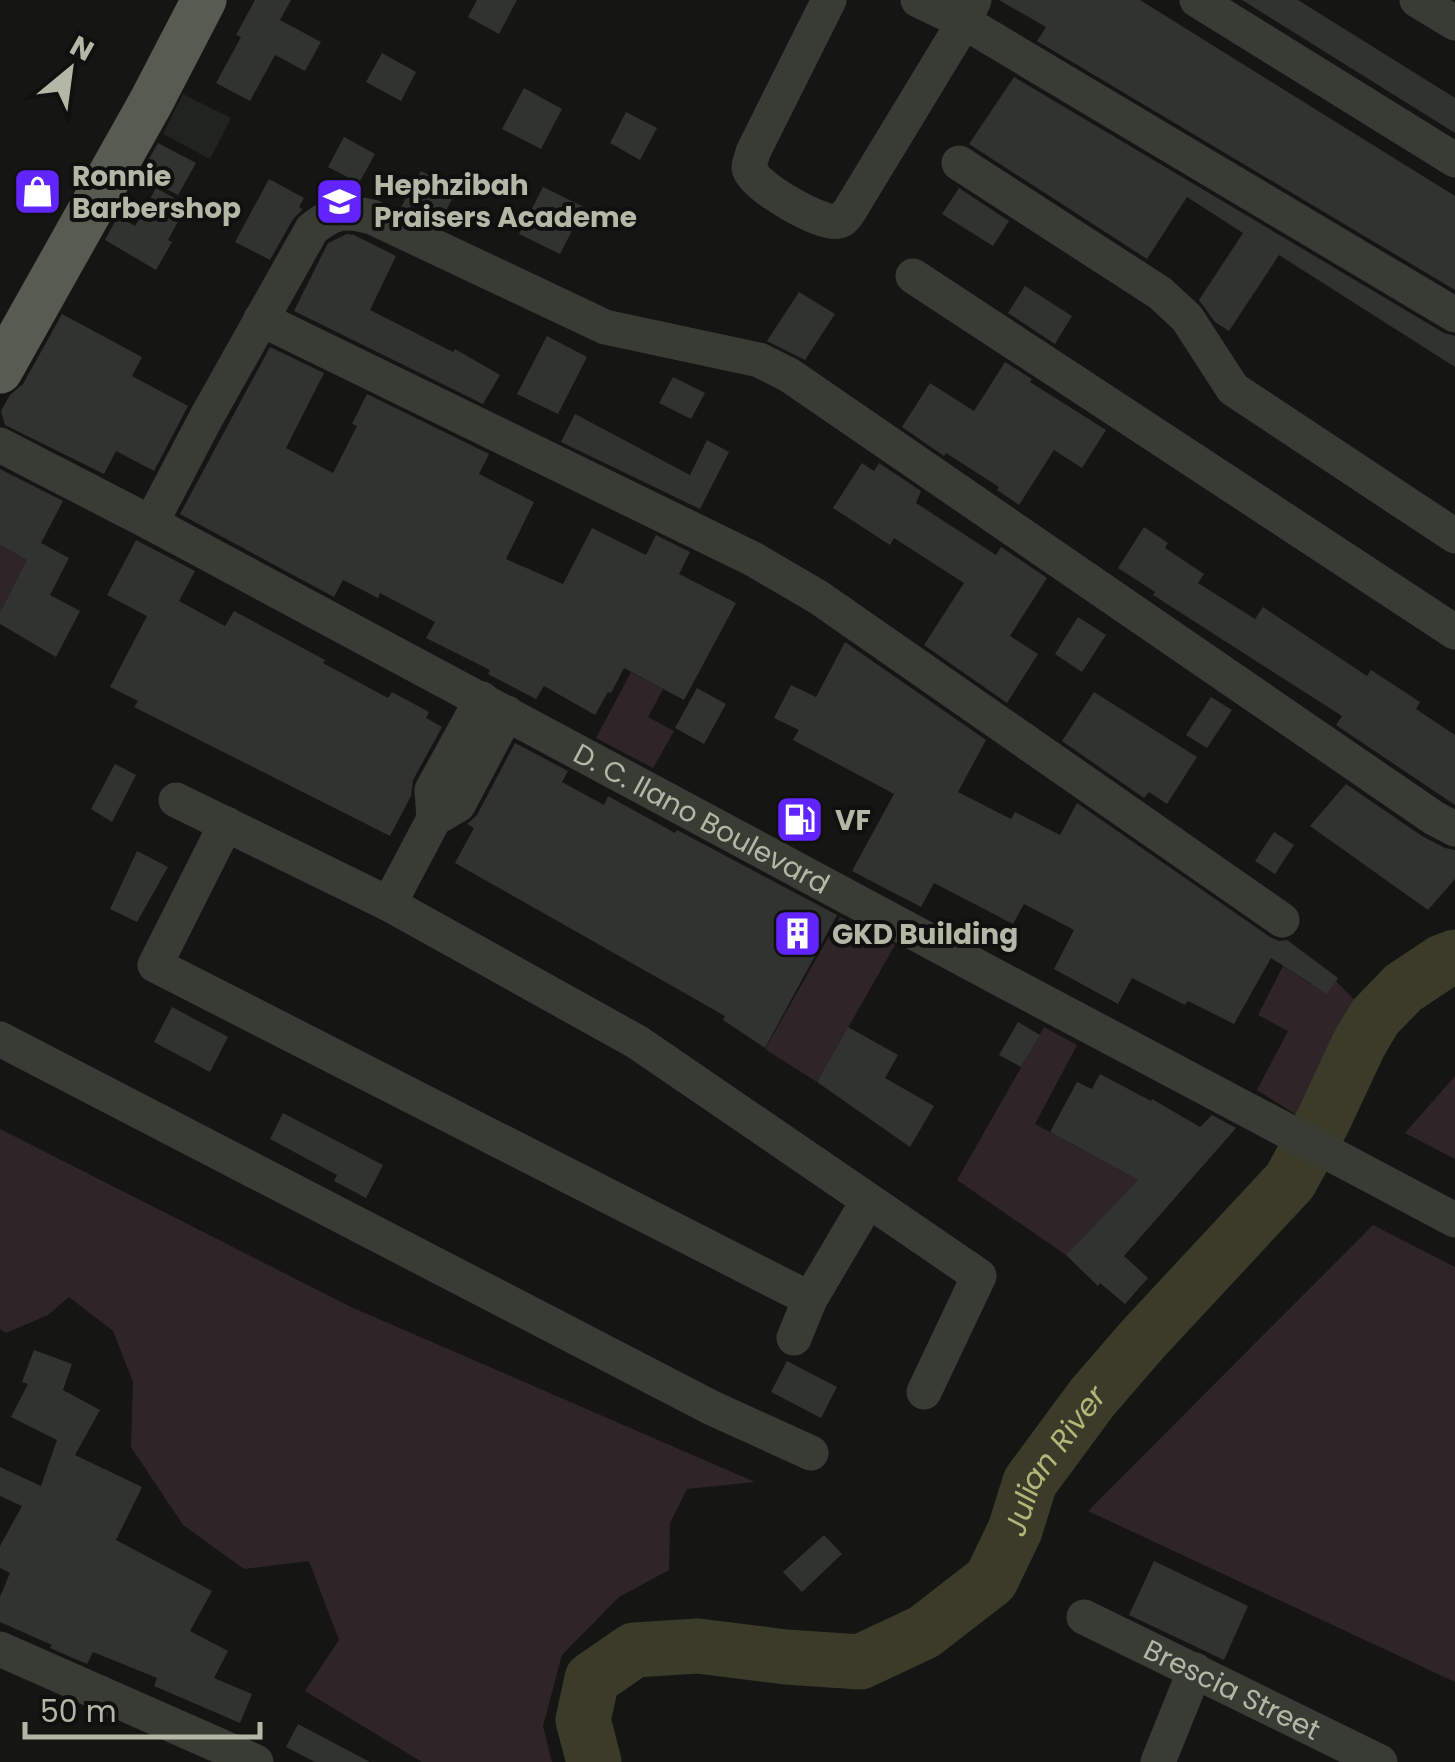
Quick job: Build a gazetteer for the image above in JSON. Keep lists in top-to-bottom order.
{
  "streets": {
    "street": ["D. C. Ilano Boulevard", "Brescia Street"]
  },
  "water": ["Julian River"],
  "places": {
    "shop": ["Ronnie Barbershop"],
    "school or university": ["Hephzibah Praisers Academe"],
    "fuel station": ["VF"],
    "building": ["GKD Building"]
  },
  "scale_bar": "50 m",
  "north": "top right"
}
